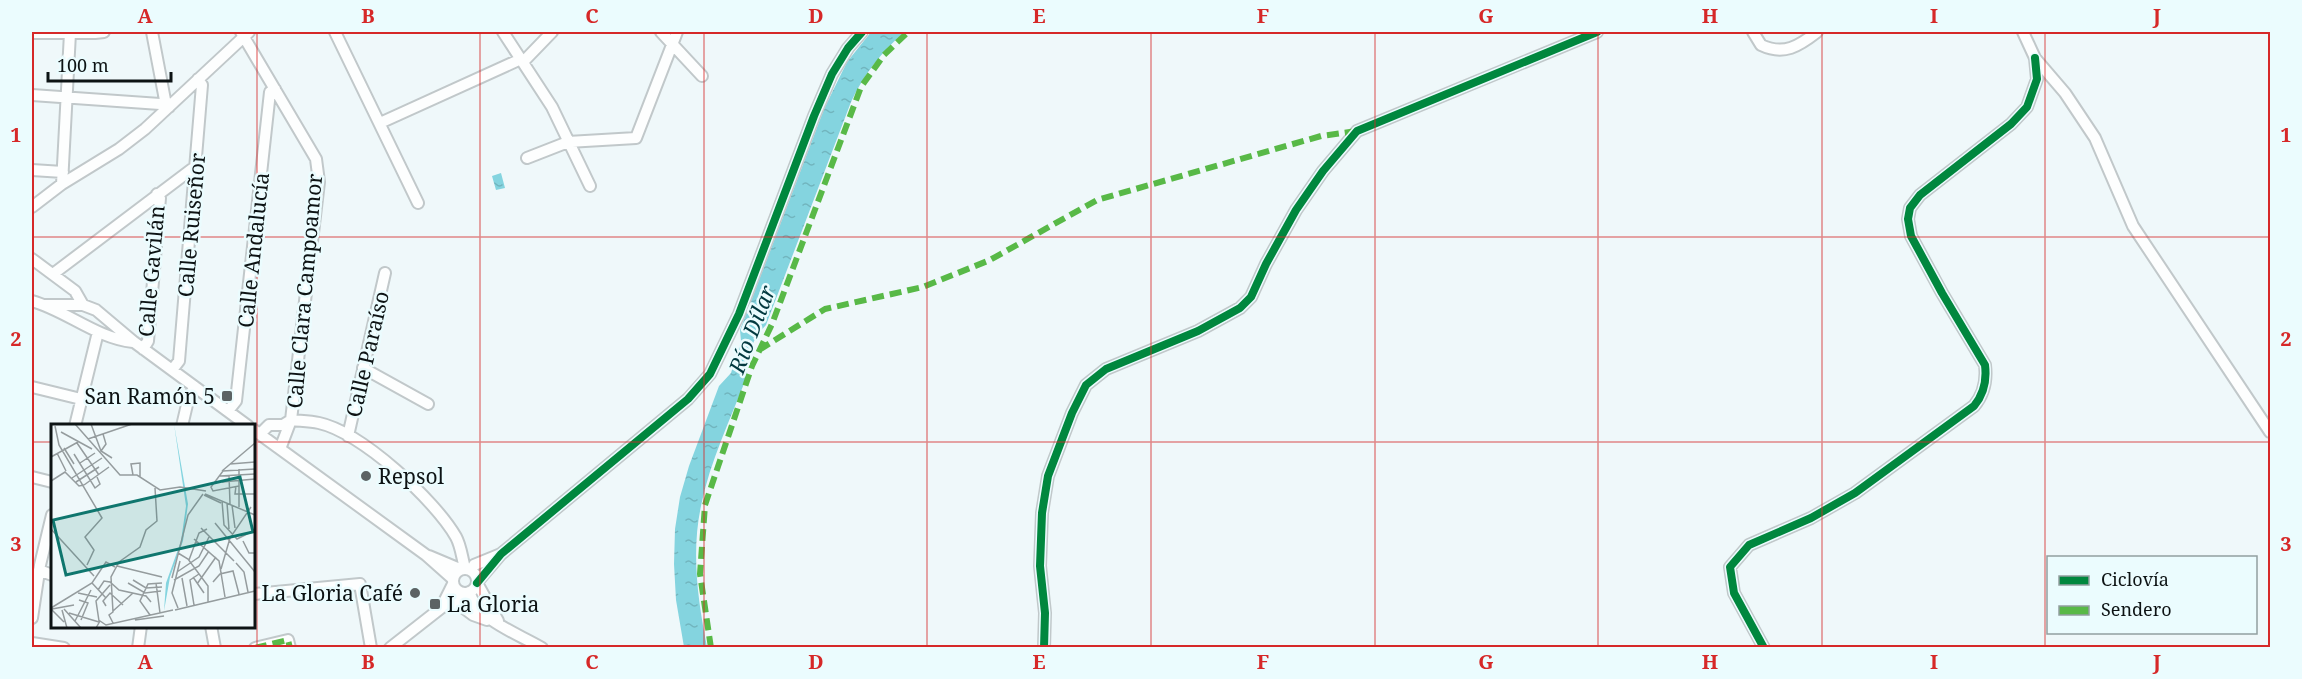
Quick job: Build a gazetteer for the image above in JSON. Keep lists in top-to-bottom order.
{
  "streets": {
    "street": [
      "Calle Ruiseñor",
      "Calle Andalucía",
      "Calle Gavilán",
      "Calle Clara Campoamor",
      "Calle Paraíso"
    ]
  },
  "crossings": [
    ["Calle Andalucía", "Calle Clara Campoamor"]
  ],
  "water": ["Río Dílar"],
  "places": {
    "transit": ["San Ramón 5", "La Gloria"],
    "other": ["Repsol", "La Gloria Café"]
  },
  "legend": ["Ciclovía", "Sendero"],
  "scale_bar": "100 m",
  "grid": {
    "columns": [
      "A",
      "B",
      "C",
      "D",
      "E",
      "F",
      "G",
      "H",
      "I",
      "J"
    ],
    "rows": ["1", "2", "3"]
  }
}
